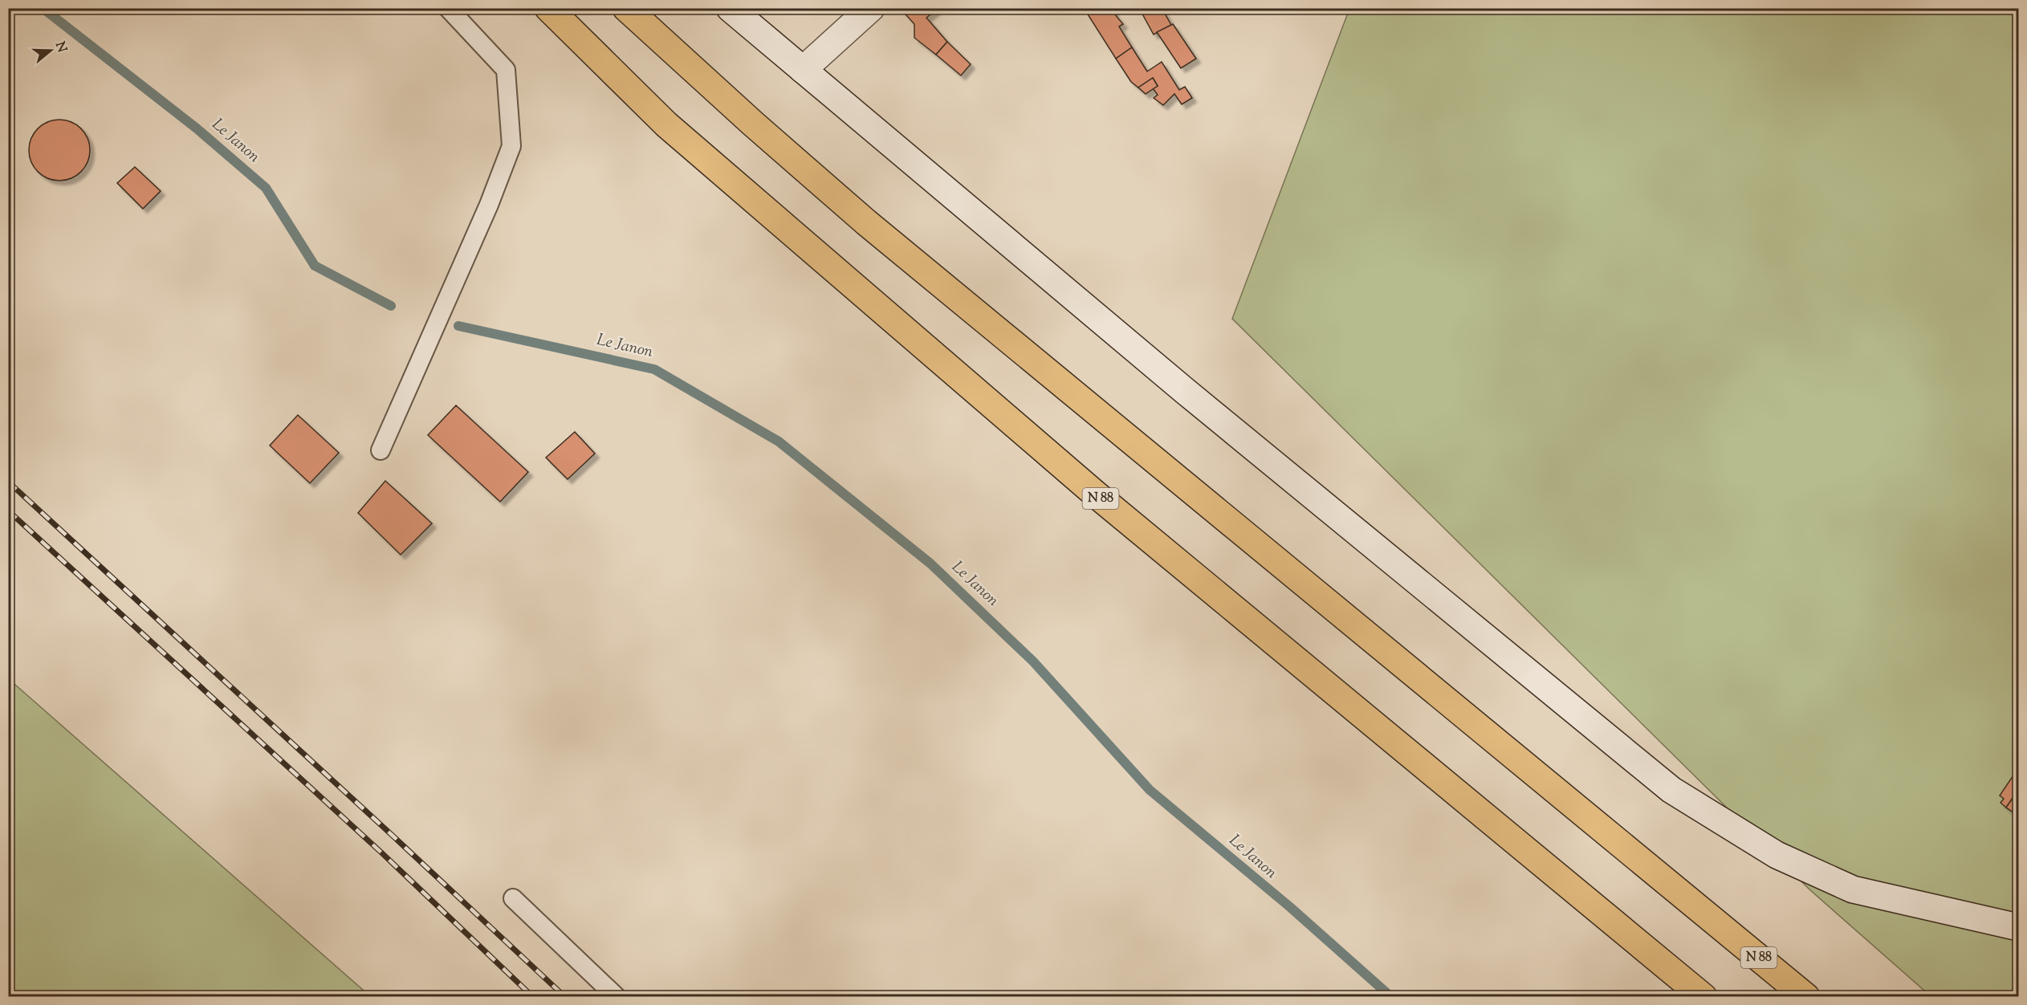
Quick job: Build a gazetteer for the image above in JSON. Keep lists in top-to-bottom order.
{
  "streets": {
    "highway": ["N 88"]
  },
  "water": ["Le Janon"],
  "north": "right"
}
